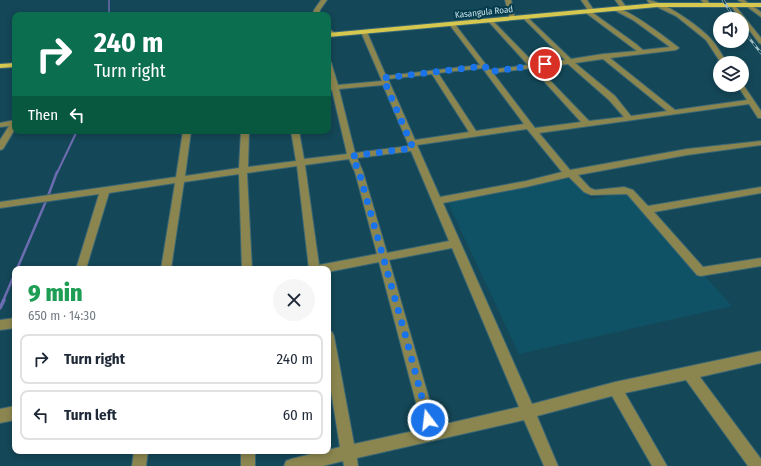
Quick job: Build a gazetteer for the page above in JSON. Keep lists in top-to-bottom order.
{
  "streets": {
    "main road": ["Kasangula Road"]
  },
  "page": {
    "turn": ["240 m", "Turn right"],
    "then": "Then",
    "heading": ["9 min", "650 m · 14:30"],
    "list": [
      {
        "name": "Turn right",
        "value": "240 m"
      },
      {
        "name": "Turn left",
        "value": "60 m"
      }
    ]
  }
}
